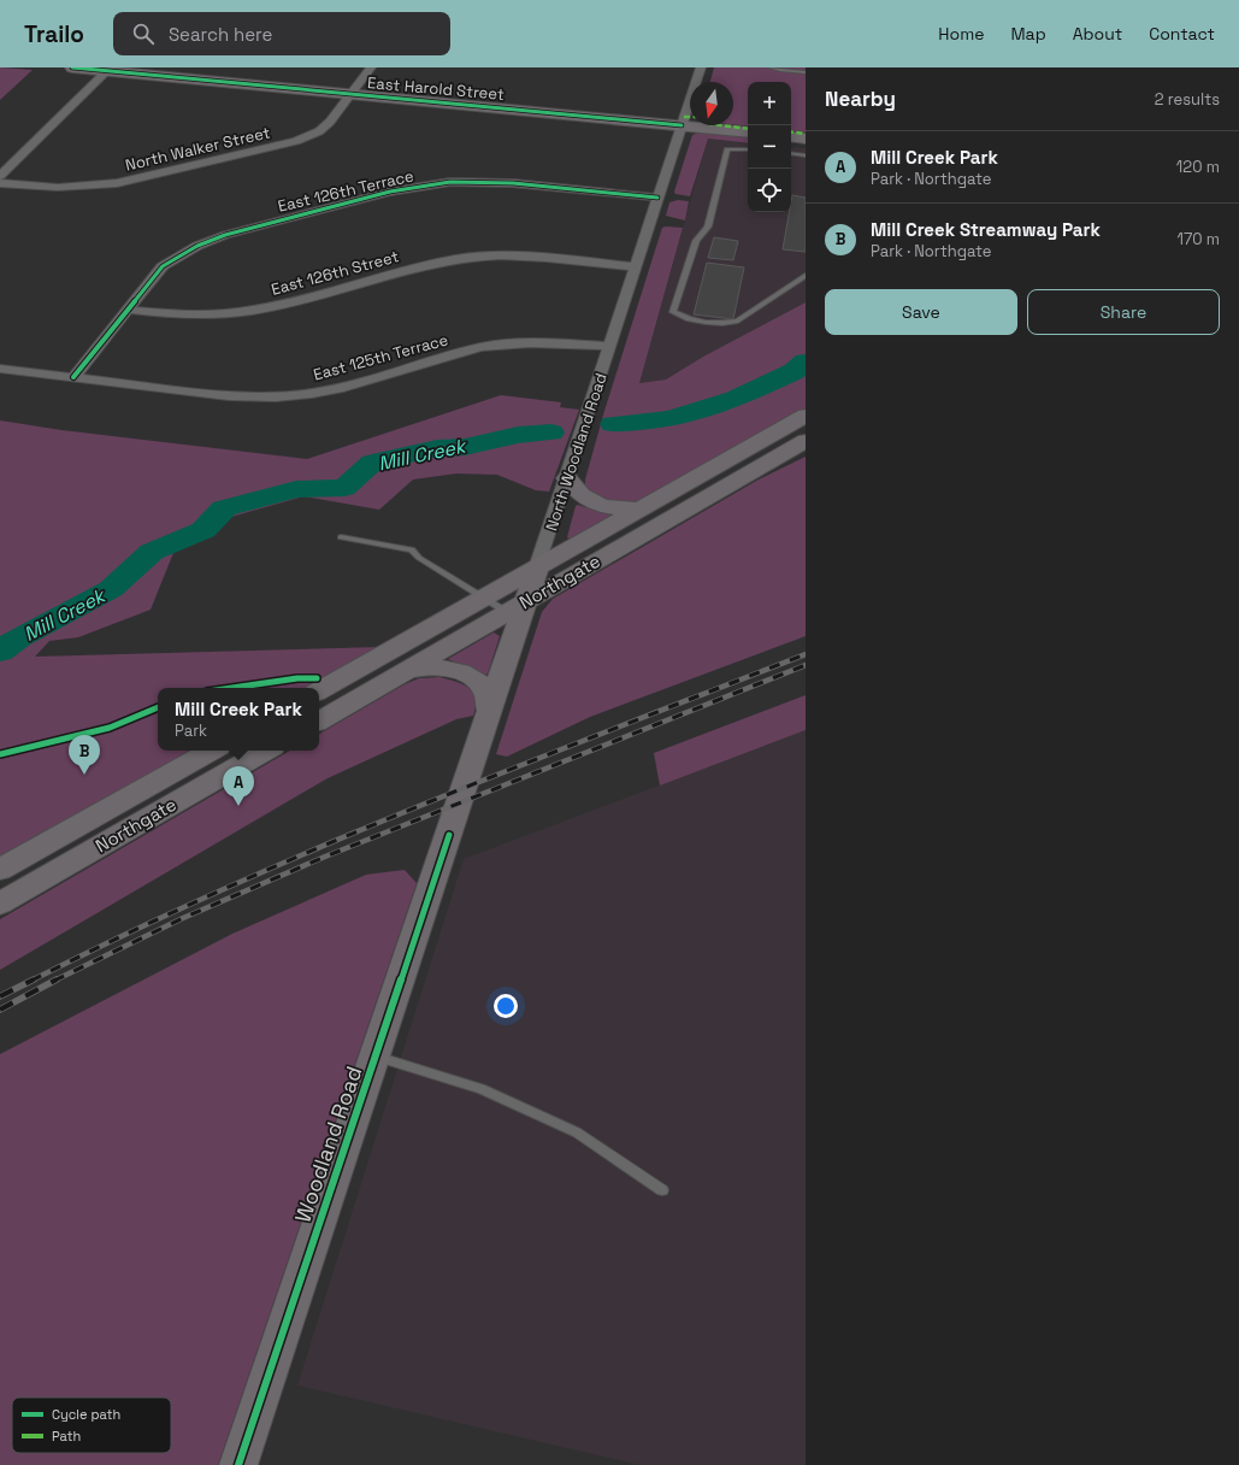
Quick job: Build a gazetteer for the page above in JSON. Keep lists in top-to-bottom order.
{
  "streets": {
    "main road": [
      "East Harold Street",
      "North Woodland Road",
      "Northgate",
      "Woodland Road"
    ],
    "street": [
      "North Walker Street",
      "East 126th Terrace",
      "East 126th Street",
      "East 125th Terrace"
    ]
  },
  "crossings": [
    ["East Harold Street", "North Walker Street"],
    ["East Harold Street", "North Woodland Road"],
    ["East 126th Terrace", "East 126th Street"],
    ["East 126th Terrace", "North Woodland Road"],
    ["East 126th Street", "North Woodland Road"],
    ["East 125th Terrace", "North Woodland Road"],
    ["North Woodland Road", "Northgate"],
    ["North Woodland Road", "Woodland Road"]
  ],
  "water": ["Mill Creek"],
  "legend": ["Cycle path", "Path"],
  "north": "bottom",
  "page": {
    "header": "Trailo",
    "search": "Search here",
    "nav": [
      "Home",
      "Map",
      "About",
      "Contact"
    ],
    "heading": ["Nearby", "2 results"],
    "map_buttons": ["+", "−"],
    "list": [
      {
        "mark": "A",
        "name": "Mill Creek Park",
        "note": "Park · Northgate",
        "value": "120 m"
      },
      {
        "mark": "B",
        "name": "Mill Creek Streamway Park",
        "note": "Park · Northgate",
        "value": "170 m"
      }
    ],
    "buttons": ["Save", "Share"],
    "popup": ["Mill Creek Park", "Park"],
    "pins": ["B", "A"]
  }
}
